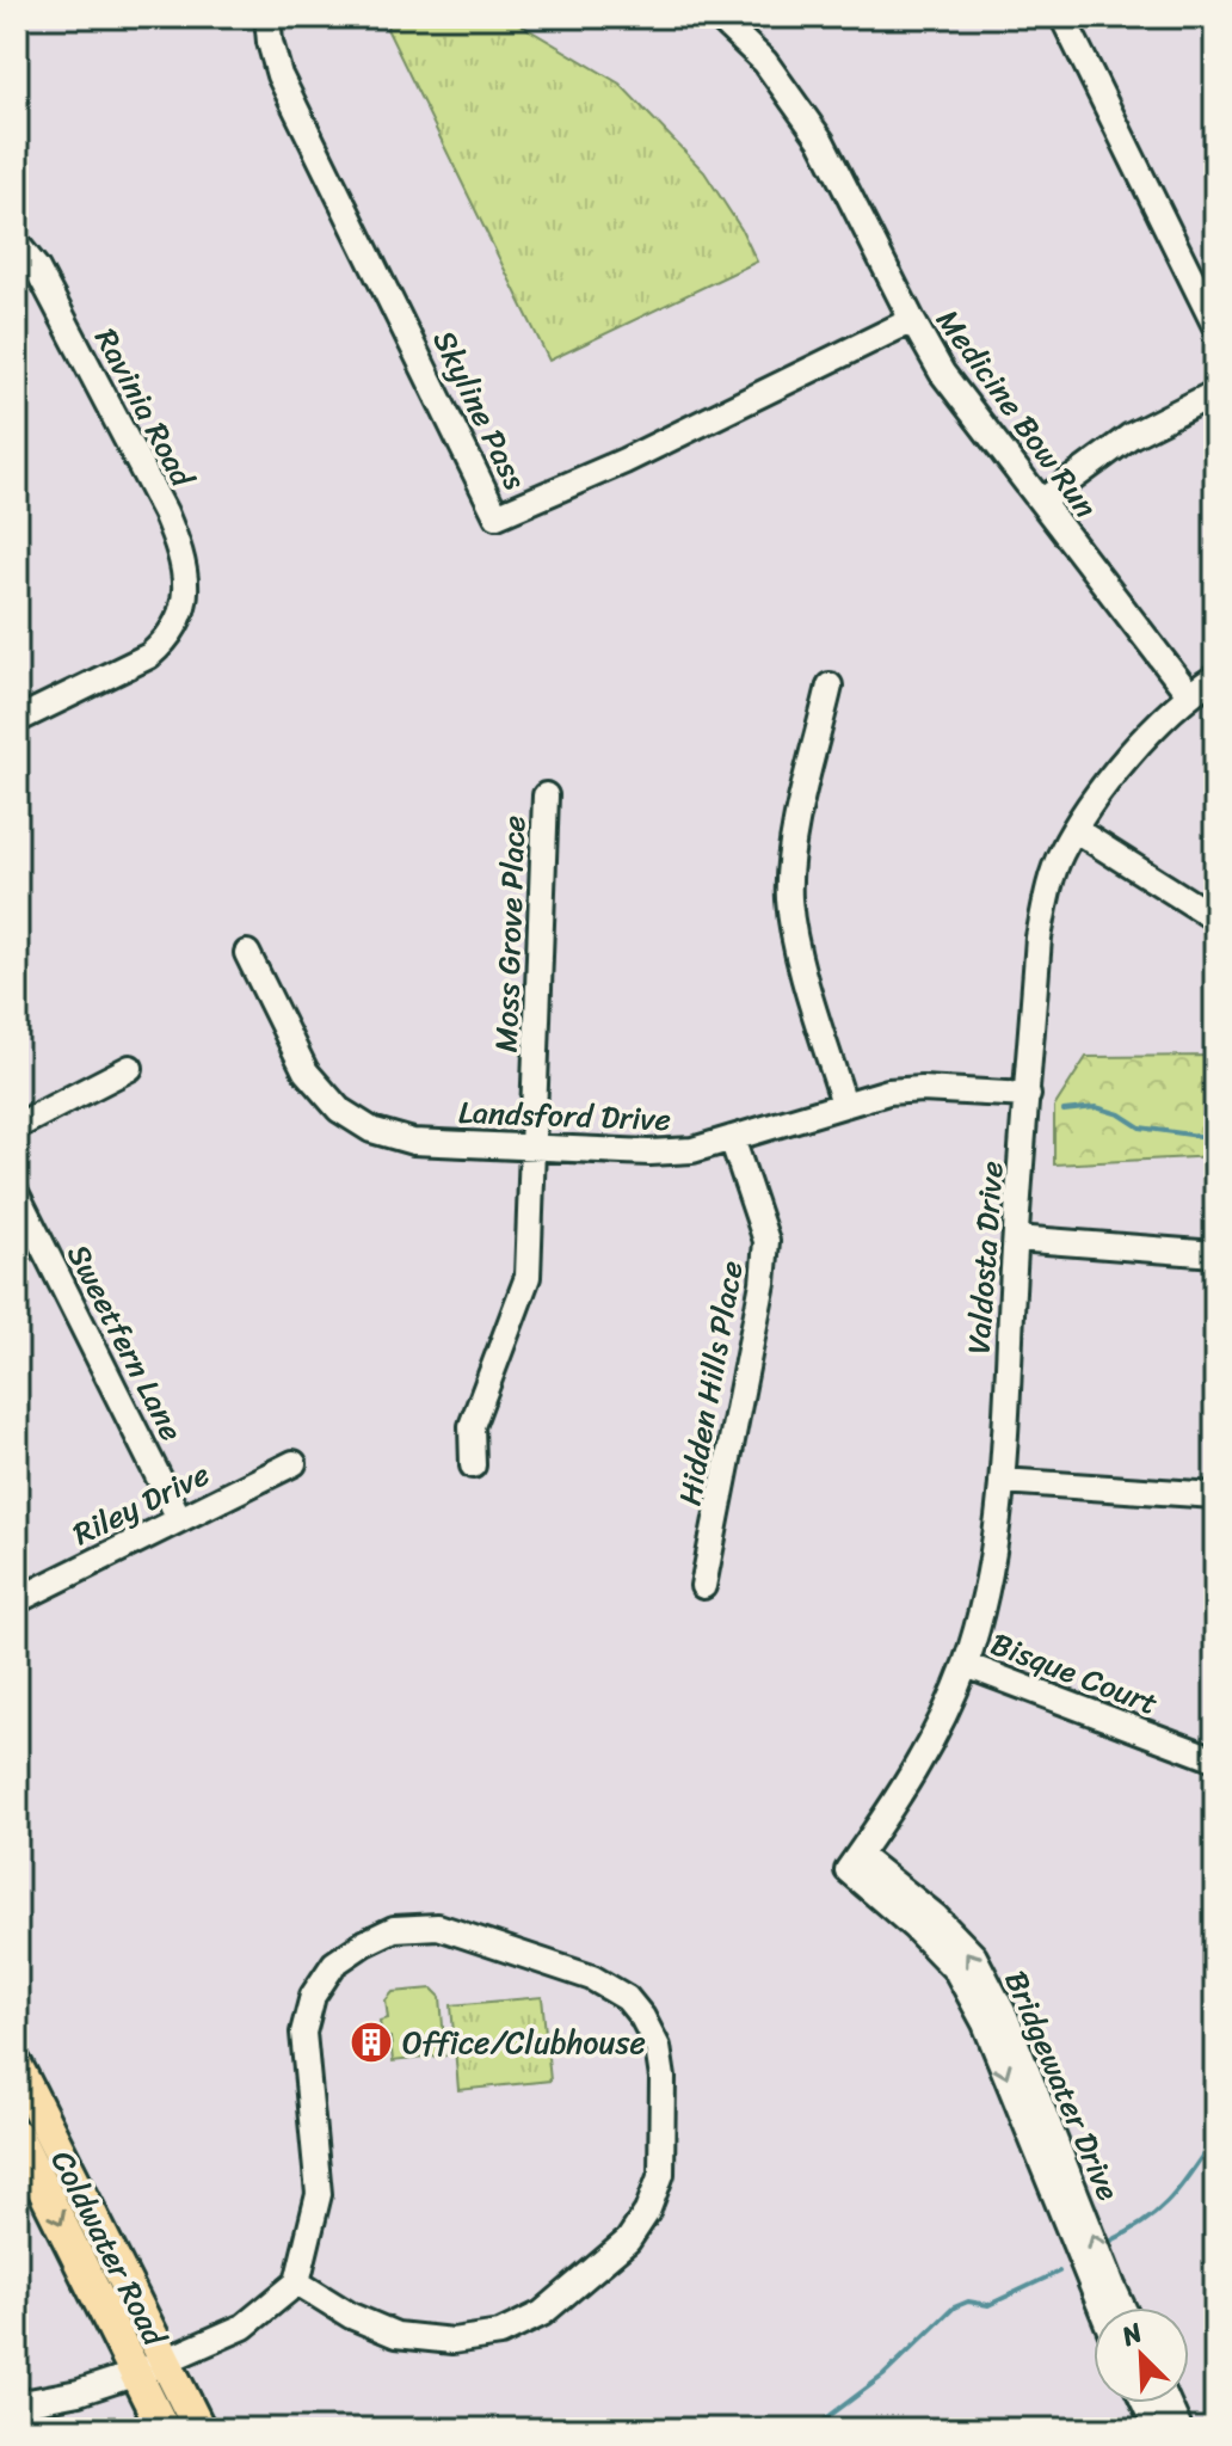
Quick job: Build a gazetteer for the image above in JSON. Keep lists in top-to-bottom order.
{
  "streets": {
    "main road": ["Coldwater Road"],
    "street": [
      "Ravinia Road",
      "Skyline Pass",
      "Medicine Bow Run",
      "Moss Grove Place",
      "Landsford Drive",
      "Valdosta Drive",
      "Sweetfern Lane",
      "Hidden Hills Place",
      "Riley Drive",
      "Bisque Court",
      "Bridgewater Drive"
    ]
  },
  "crossings": [
    ["Skyline Pass", "Medicine Bow Run"],
    ["Medicine Bow Run", "Valdosta Drive"],
    ["Moss Grove Place", "Landsford Drive"],
    ["Landsford Drive", "Valdosta Drive"],
    ["Landsford Drive", "Hidden Hills Place"],
    ["Valdosta Drive", "Bisque Court"],
    ["Valdosta Drive", "Bridgewater Drive"],
    ["Sweetfern Lane", "Riley Drive"]
  ],
  "places": {
    "building": ["Office/Clubhouse"]
  },
  "north": "top left"
}
